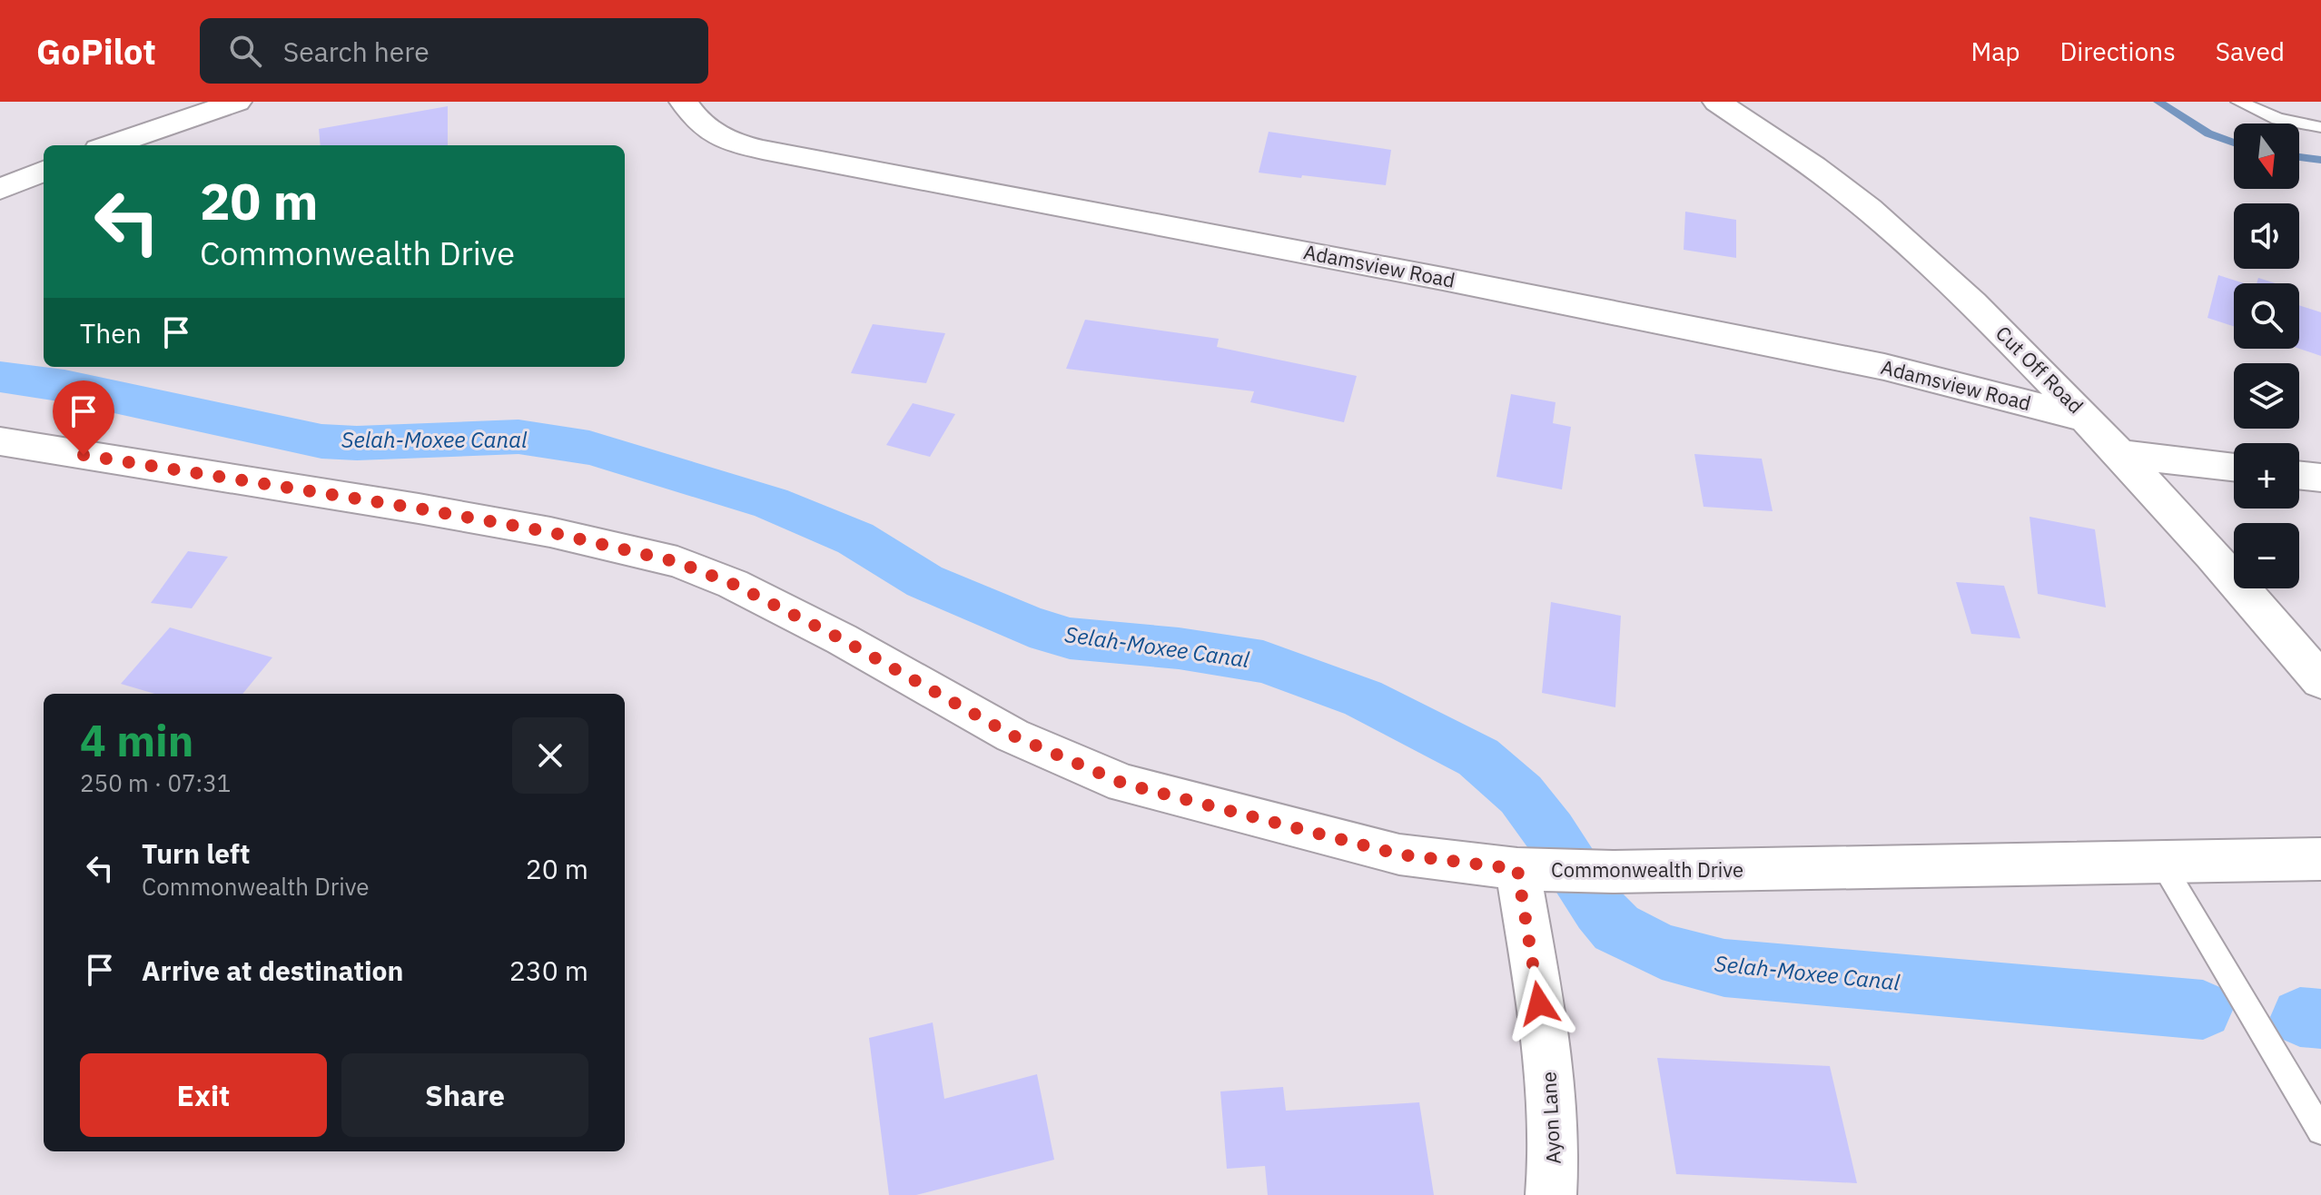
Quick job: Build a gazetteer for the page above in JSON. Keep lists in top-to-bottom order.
{
  "streets": {
    "street": [
      "Adamsview Road",
      "Cut Off Road",
      "Commonwealth Drive",
      "Ayon Lane"
    ]
  },
  "crossings": [
    ["Adamsview Road", "Cut Off Road"],
    ["Commonwealth Drive", "Ayon Lane"]
  ],
  "water": ["Selah-Moxee Canal"],
  "north": "bottom",
  "page": {
    "header": "GoPilot",
    "search": "Search here",
    "nav": ["Map", "Directions", "Saved"],
    "map_buttons": ["+", "−"],
    "turn": ["20 m", "Commonwealth Drive"],
    "then": "Then",
    "heading": ["4 min", "250 m · 07:31"],
    "list": [
      {
        "name": "Turn left",
        "note": "Commonwealth Drive",
        "value": "20 m"
      },
      {
        "name": "Arrive at destination",
        "value": "230 m"
      }
    ],
    "buttons": ["Exit", "Share"]
  }
}
